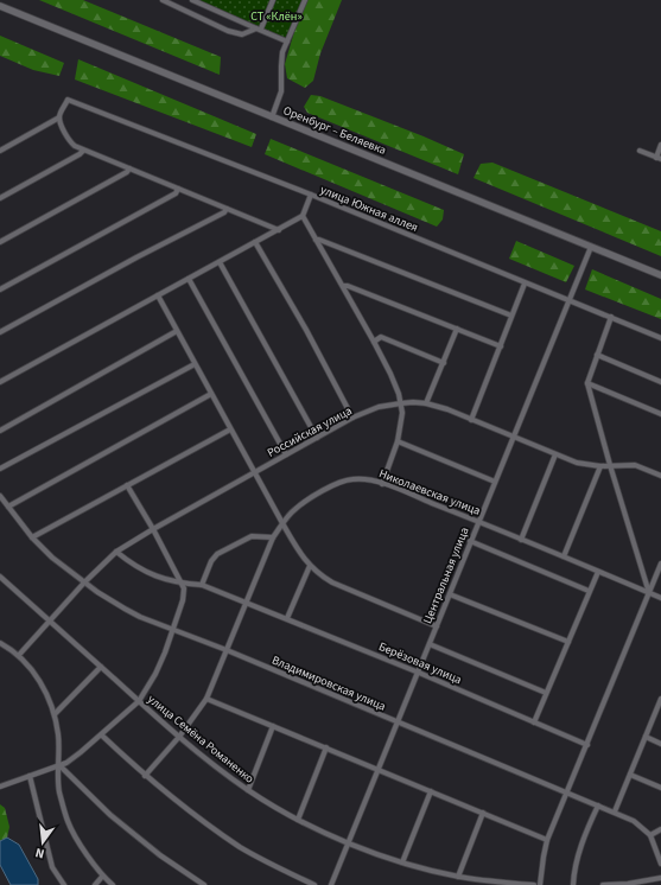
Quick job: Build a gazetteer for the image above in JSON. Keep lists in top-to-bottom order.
{
  "streets": {
    "main road": ["Оренбург – Беляевка"],
    "street": [
      "улица Южная аллея",
      "Российская улица",
      "Николаевская улица",
      "Центральная улица",
      "Берёзовая улица",
      "Владимировская улица",
      "улица Семёна Романенко"
    ]
  },
  "crossings": [
    ["Оренбург – Беляевка", "Центральная улица"],
    ["улица Южная аллея", "Центральная улица"],
    ["Российская улица", "Центральная улица"],
    ["Российская улица", "Берёзовая улица"],
    ["Российская улица", "Владимировская улица"],
    ["Российская улица", "улица Семёна Романенко"],
    ["Николаевская улица", "Центральная улица"],
    ["Николаевская улица", "Берёзовая улица"],
    ["Николаевская улица", "Владимировская улица"],
    ["Николаевская улица", "улица Семёна Романенко"],
    ["Центральная улица", "Берёзовая улица"],
    ["Центральная улица", "Владимировская улица"],
    ["Центральная улица", "улица Семёна Романенко"]
  ],
  "parks": ["СТ «Клён»"],
  "north": "bottom"
}
